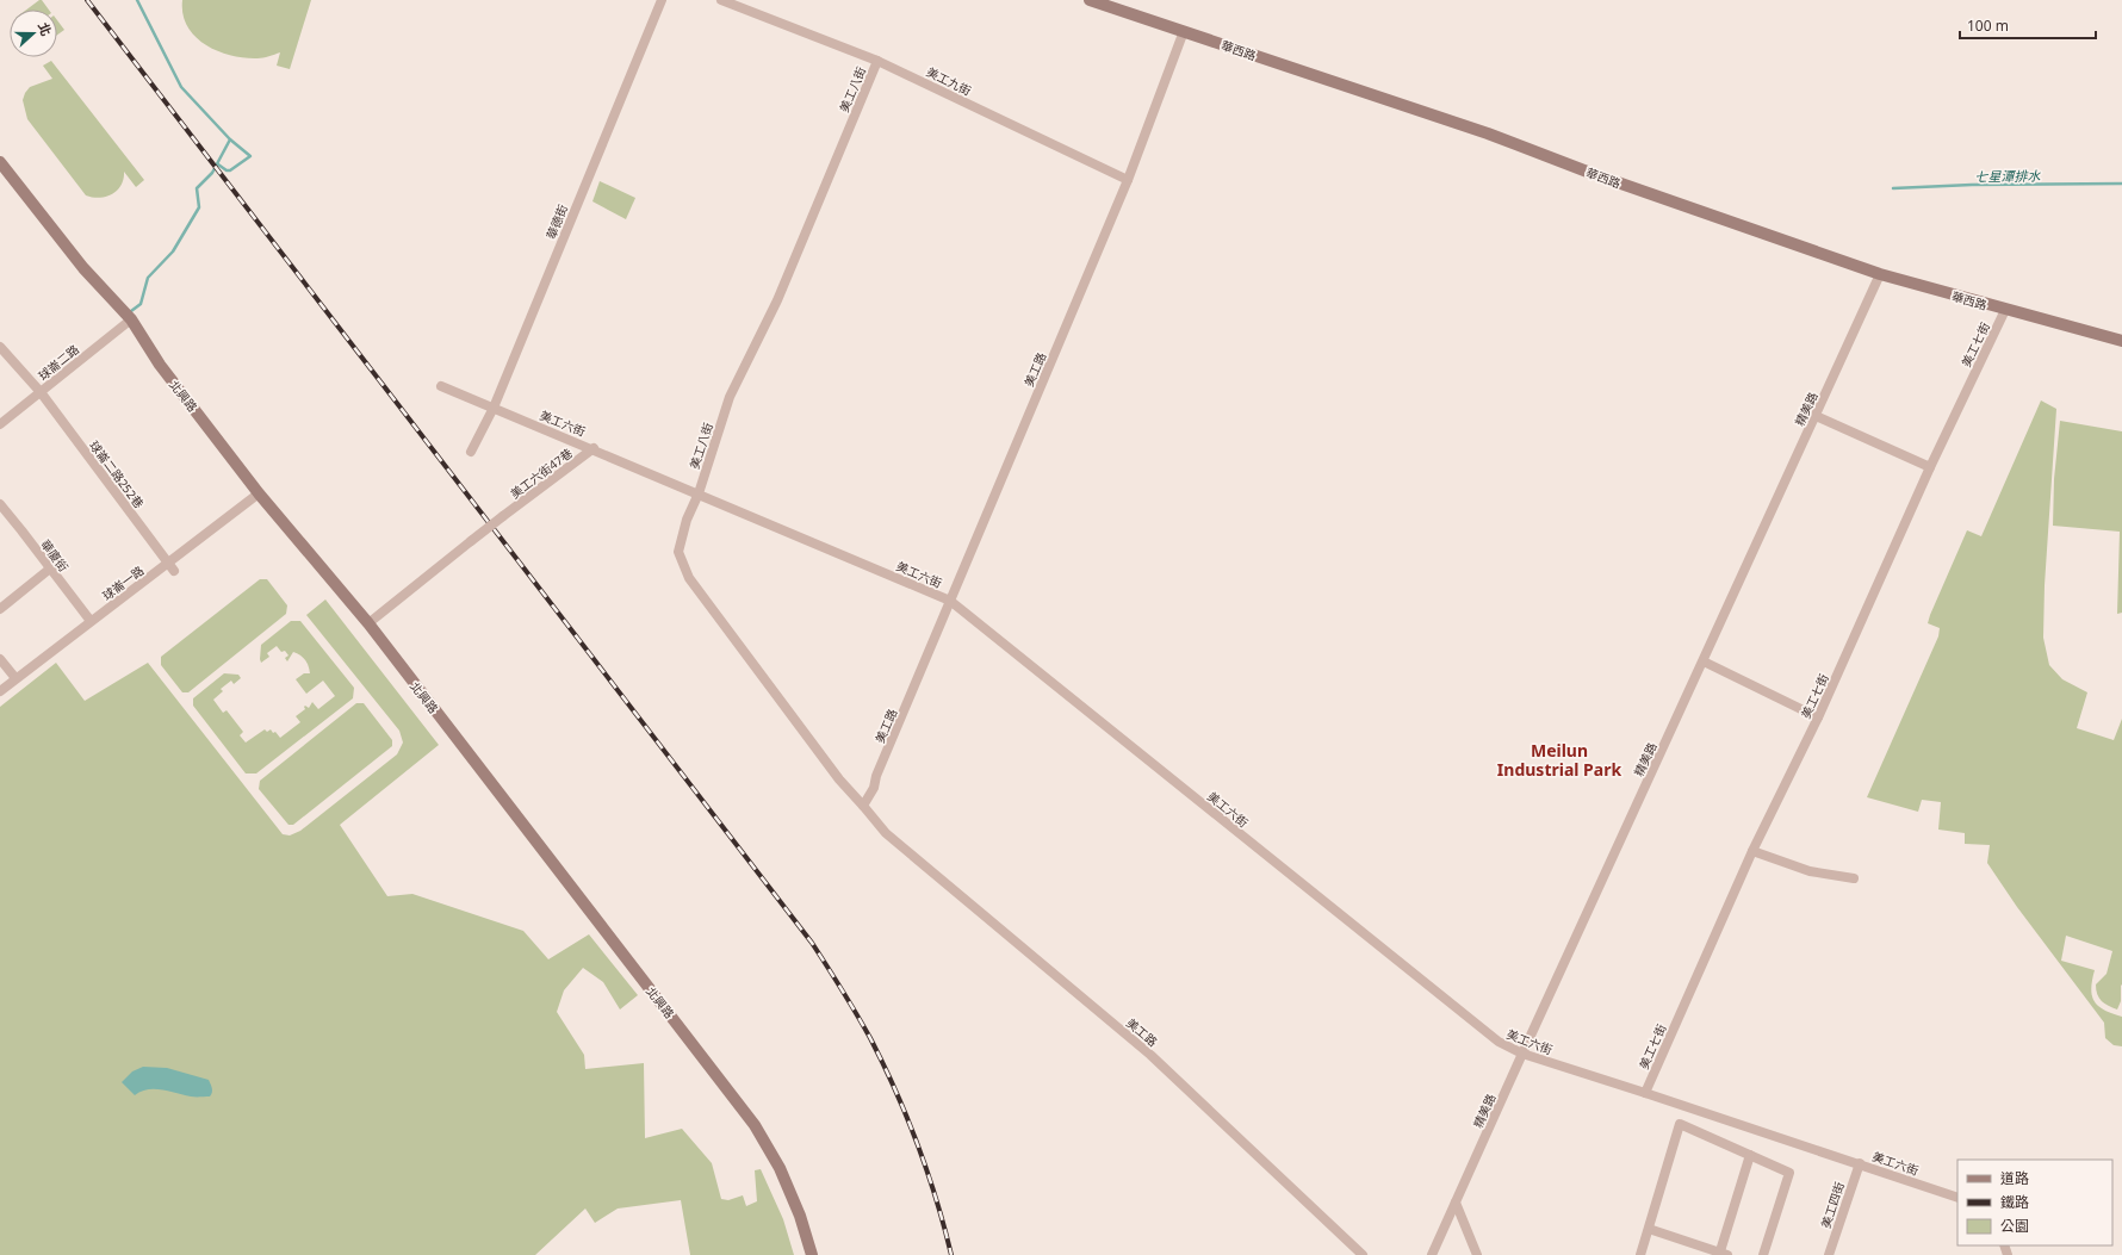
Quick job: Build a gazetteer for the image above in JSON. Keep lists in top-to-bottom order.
{
  "streets": {
    "street": [
      "華西路",
      "美工九街",
      "美工八街",
      "華德街",
      "美工七街",
      "球崙二路",
      "美工路",
      "北興路",
      "精美路",
      "美工六街",
      "美工六街47巷",
      "球崙二路252巷",
      "華廈街",
      "球崙一路",
      "美工四街"
    ]
  },
  "crossings": [
    ["華西路", "美工七街"],
    ["華西路", "美工路"],
    ["華西路", "精美路"],
    ["美工九街", "美工八街"],
    ["美工九街", "美工路"],
    ["美工八街", "美工路"],
    ["美工八街", "美工六街"],
    ["華德街", "美工六街"],
    ["美工七街", "美工六街"],
    ["球崙二路", "北興路"],
    ["球崙二路", "球崙二路252巷"],
    ["美工路", "美工六街"],
    ["北興路", "美工六街47巷"],
    ["北興路", "球崙一路"],
    ["精美路", "美工六街"],
    ["美工六街", "美工六街47巷"],
    ["美工六街", "美工四街"],
    ["球崙二路252巷", "球崙一路"],
    ["華廈街", "球崙一路"]
  ],
  "districts": ["Meilun Industrial Park"],
  "water": ["七星潭排水"],
  "legend": ["道路", "鐵路", "公園"],
  "scale_bar": "100 m",
  "north": "right"
}
